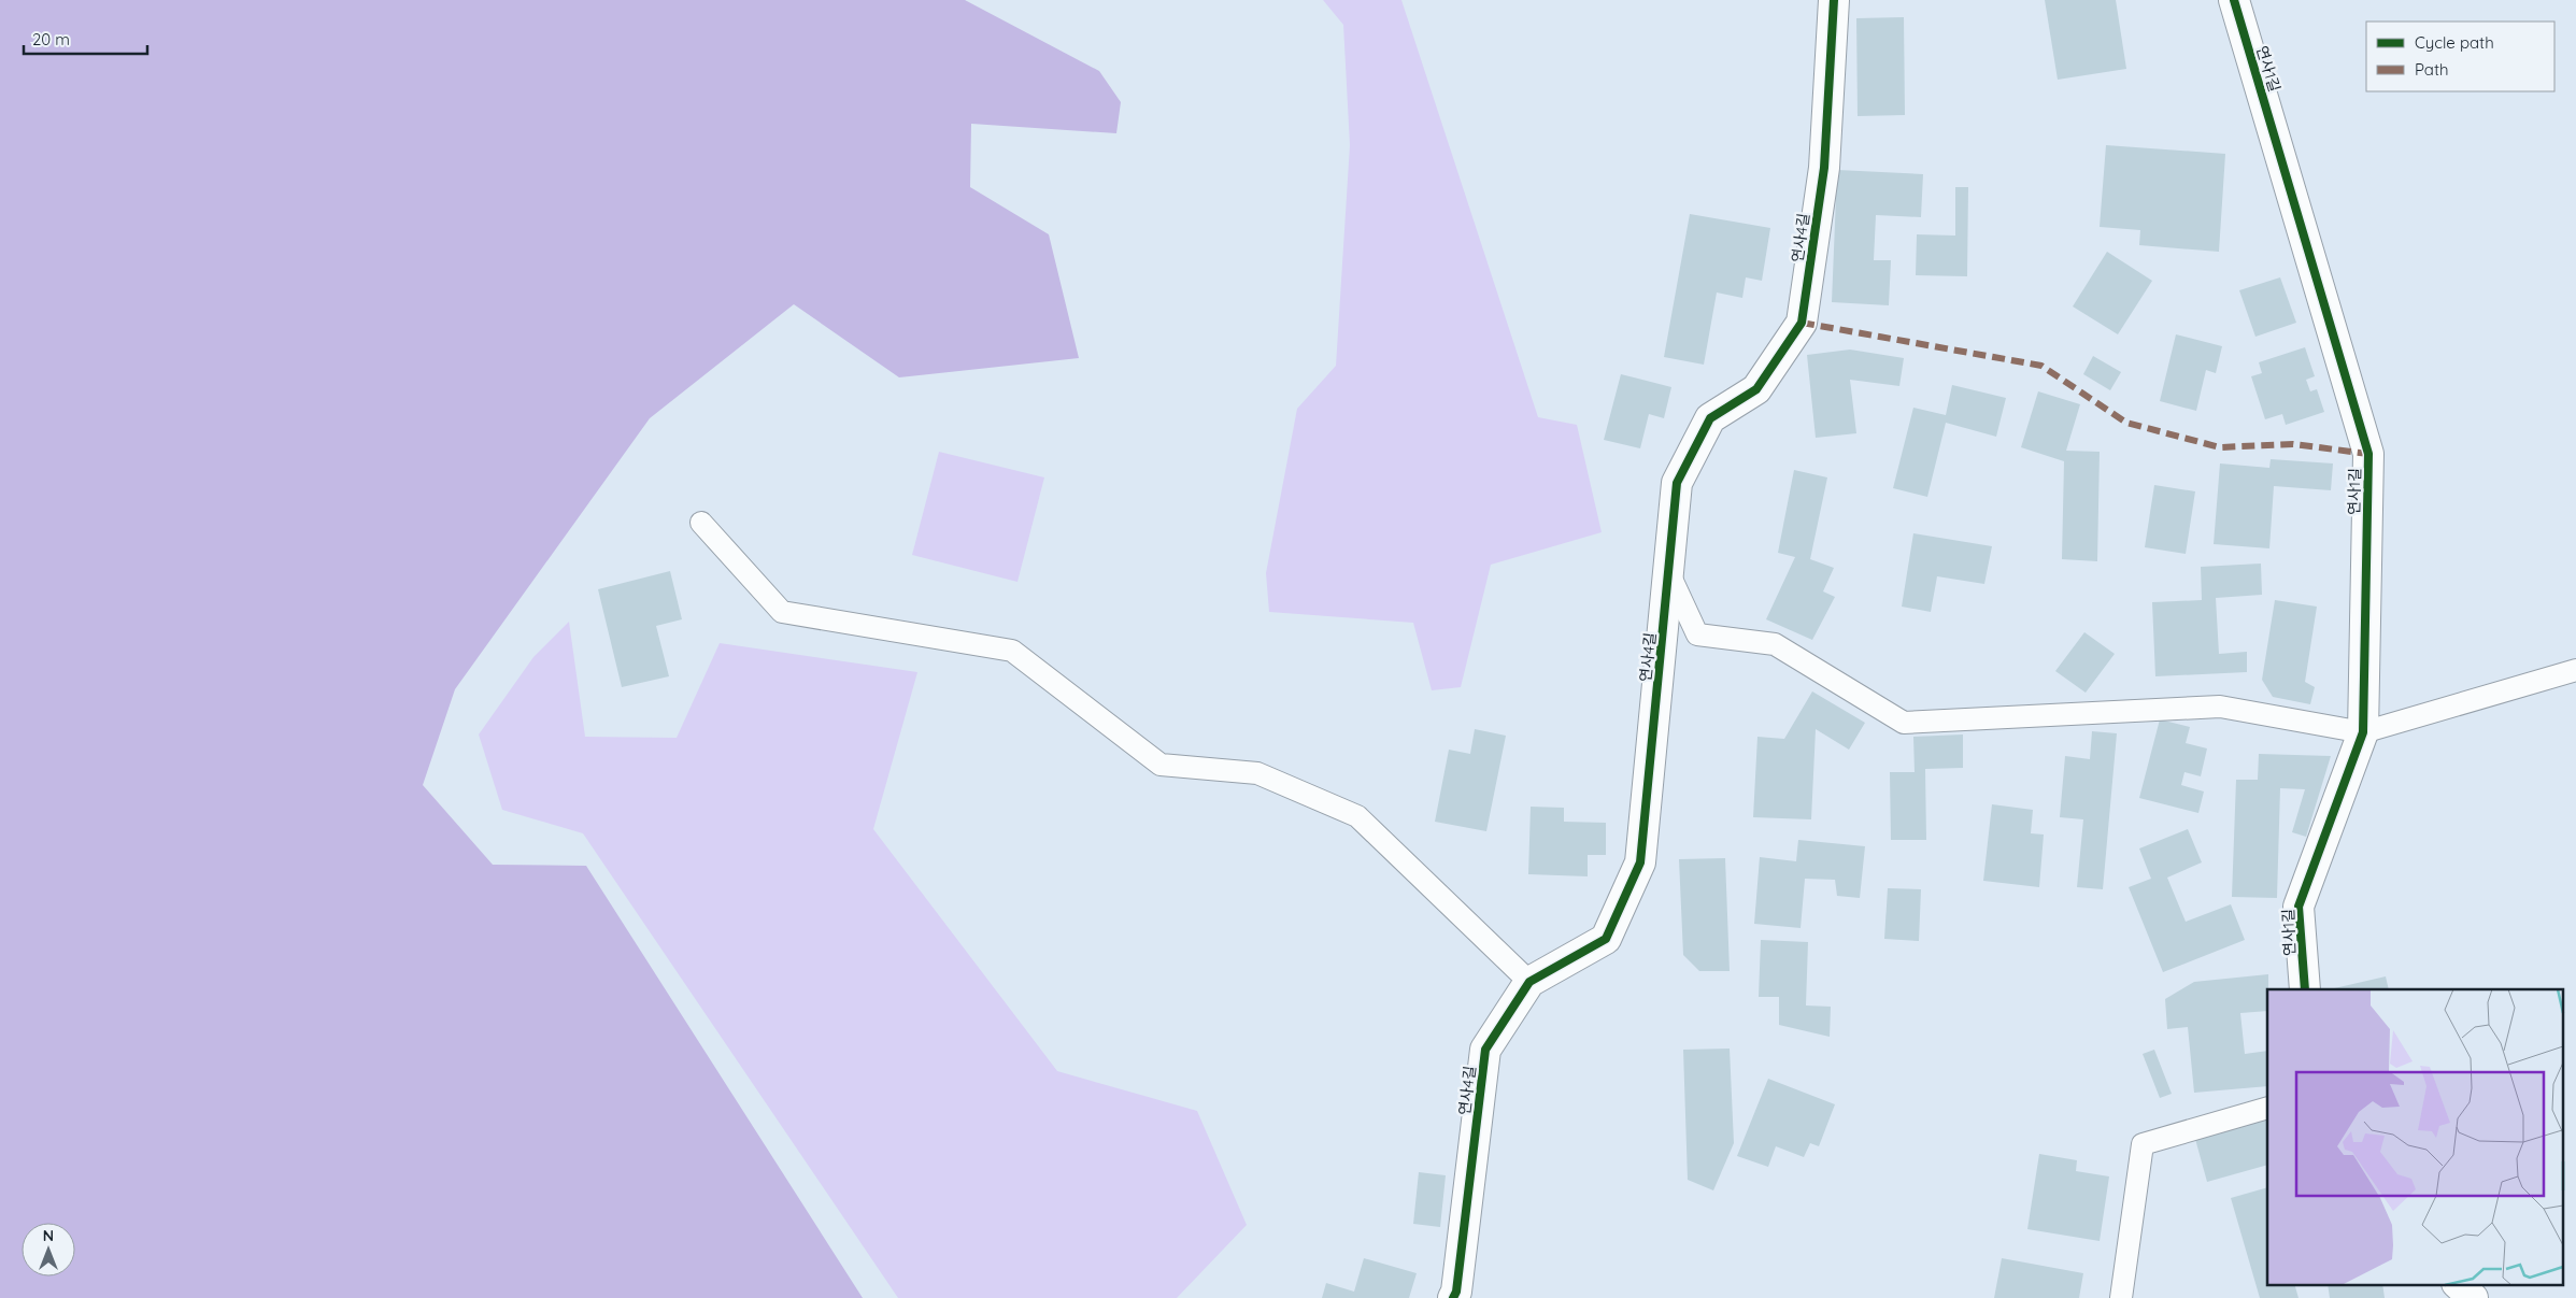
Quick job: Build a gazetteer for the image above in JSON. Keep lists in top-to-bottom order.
{
  "streets": {
    "street": ["연사1길", "연사4길"]
  },
  "legend": ["Cycle path", "Path"],
  "scale_bar": "20 m",
  "north": "top"
}
